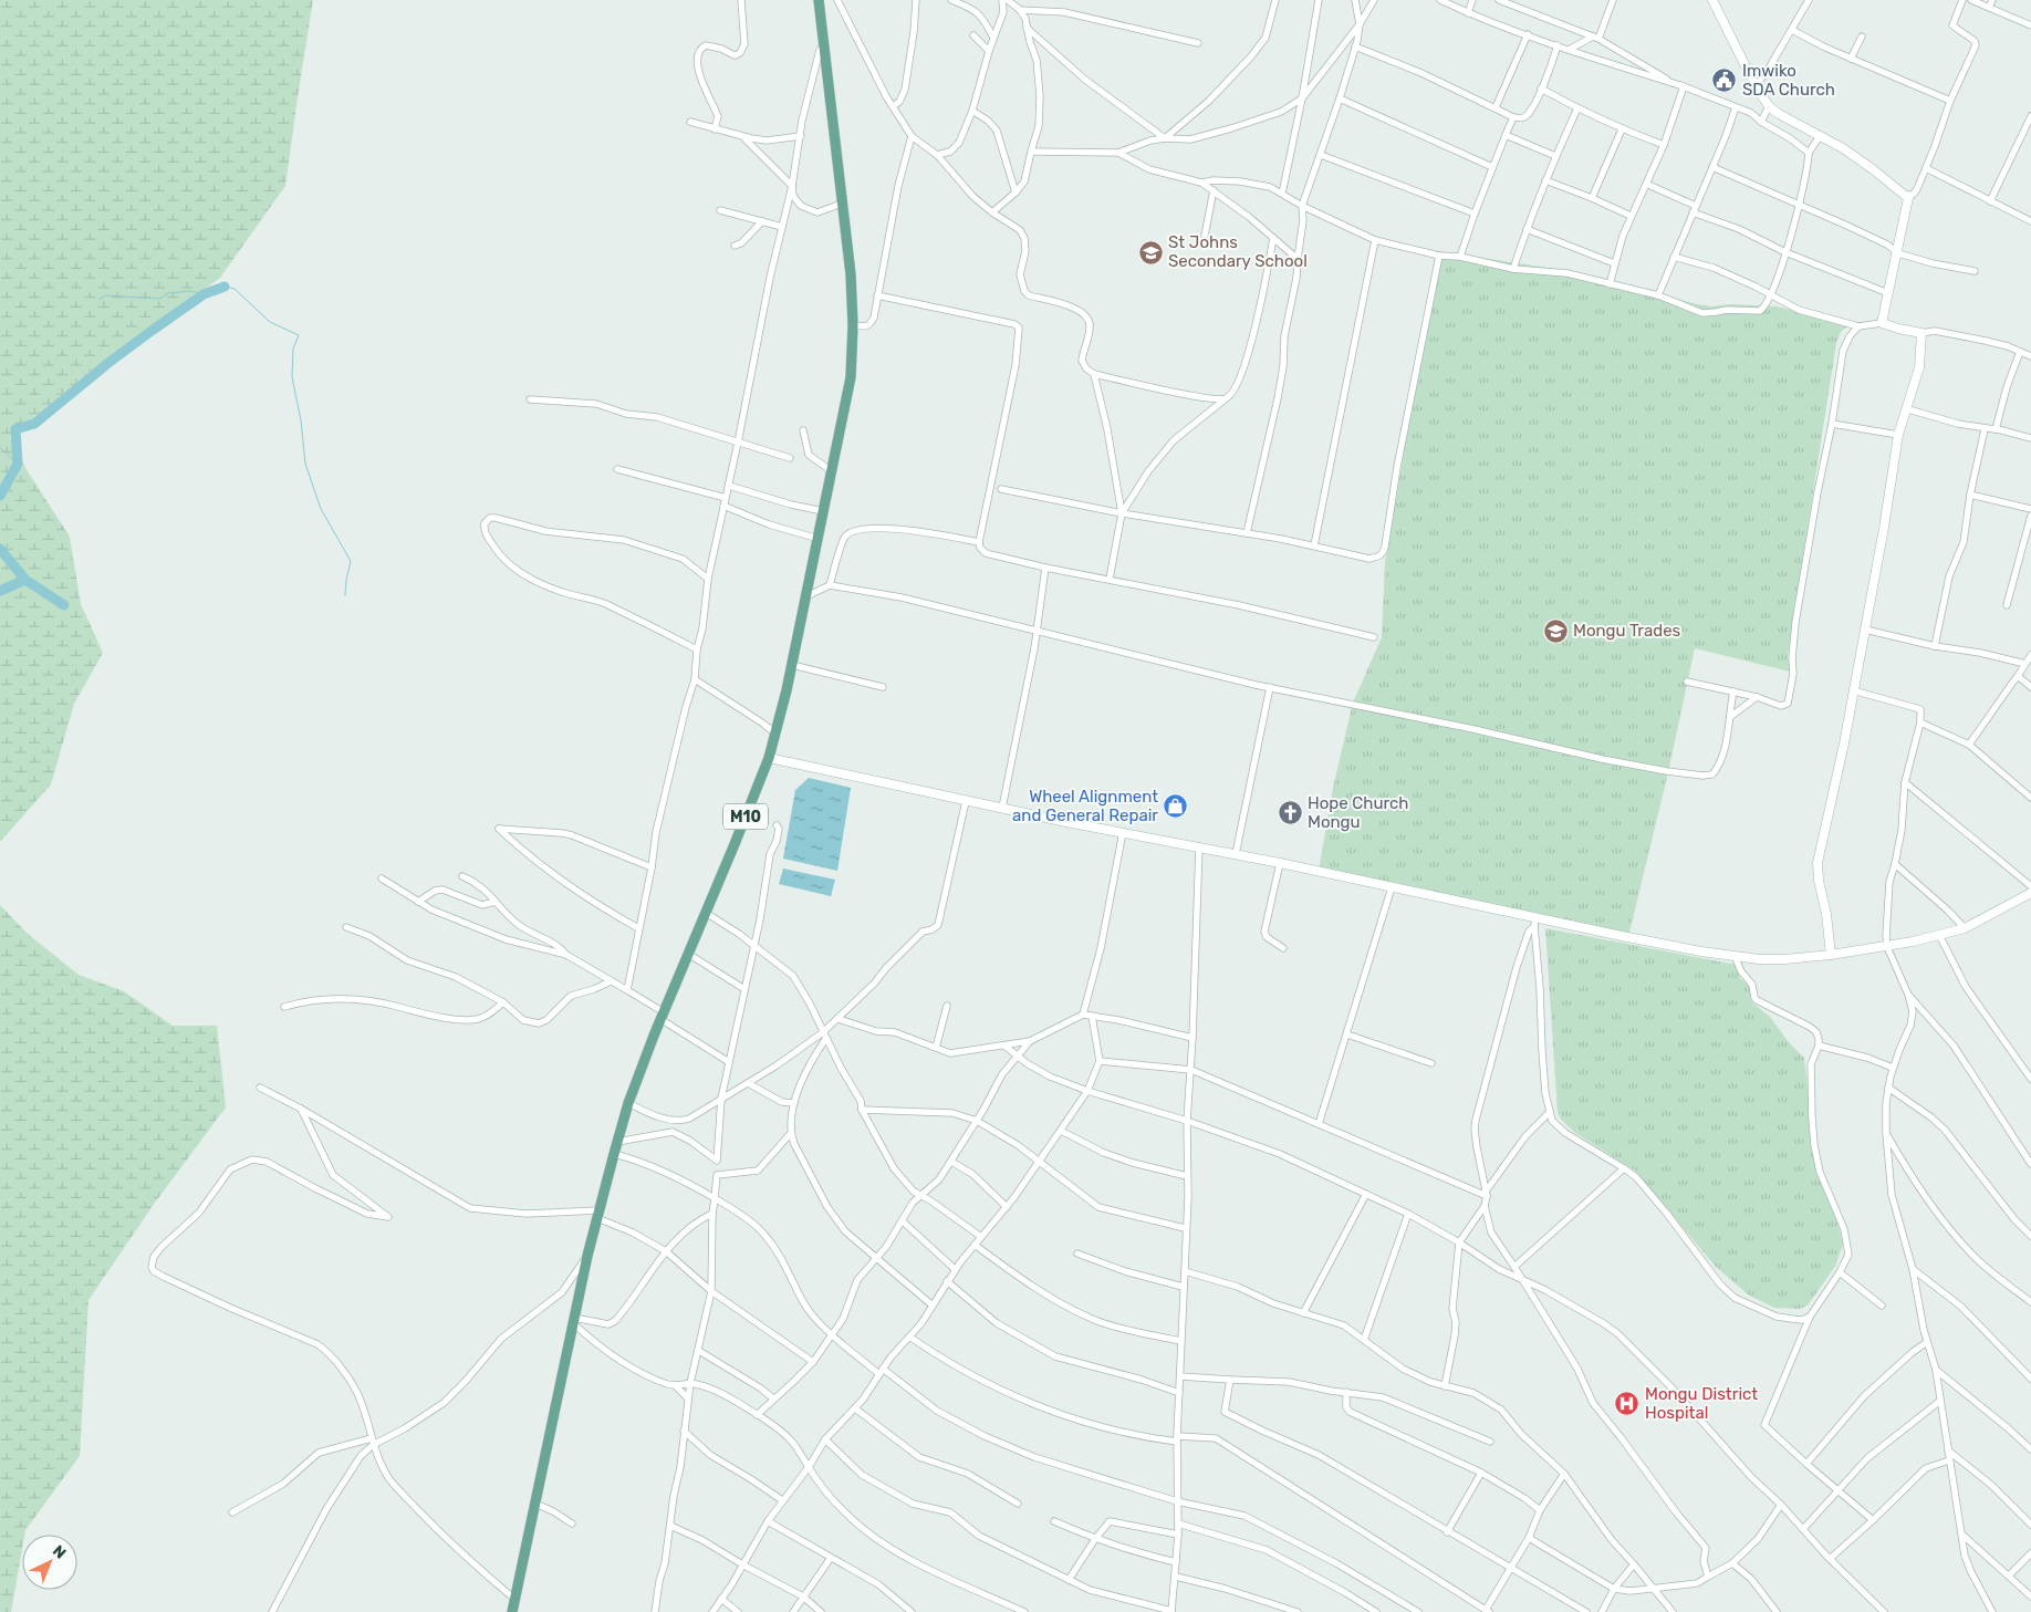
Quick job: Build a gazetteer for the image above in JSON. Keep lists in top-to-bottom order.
{
  "streets": {
    "main road": ["M10"]
  },
  "places": {
    "public building": ["Imwiko SDA Church"],
    "school or university": ["St Johns Secondary School", "Mongu Trades"],
    "shop": ["Wheel Alignment and General Repair"],
    "church": ["Hope Church Mongu"],
    "hospital": ["Mongu District Hospital"]
  },
  "north": "top right"
}
